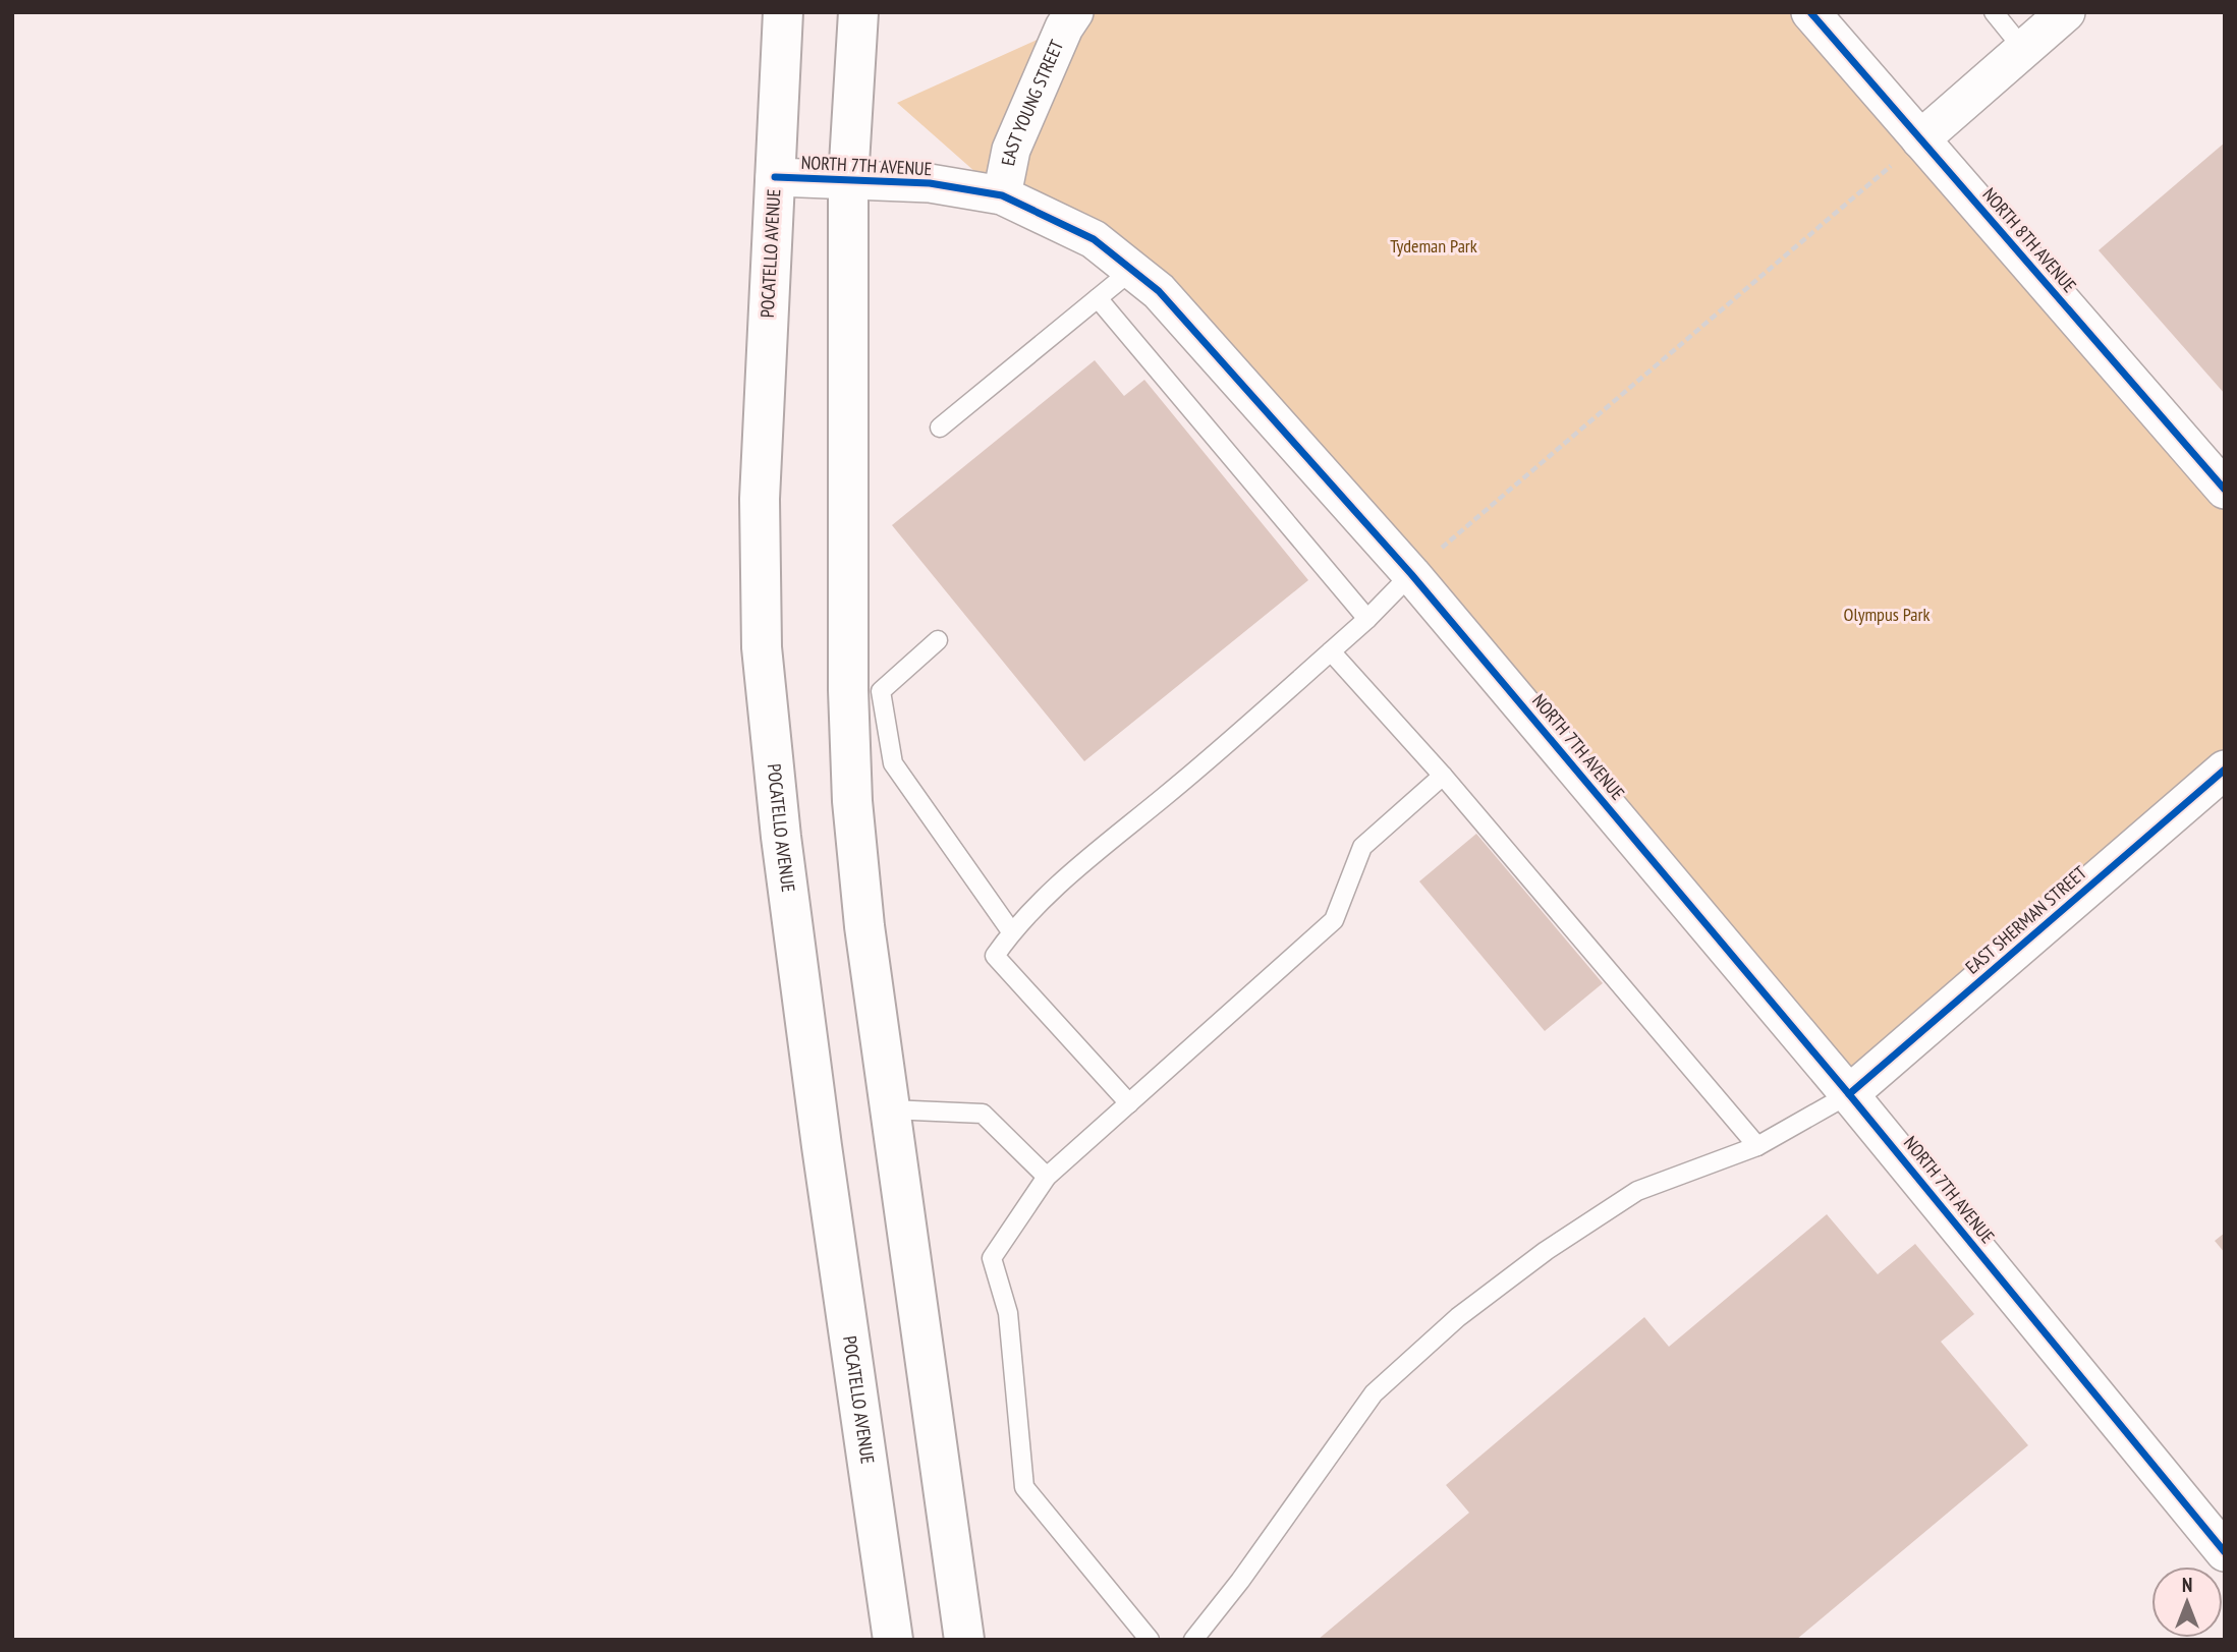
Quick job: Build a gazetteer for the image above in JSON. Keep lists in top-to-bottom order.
{
  "streets": {
    "main road": ["POCATELLO AVENUE"],
    "street": [
      "EAST YOUNG STREET",
      "NORTH 7TH AVENUE",
      "NORTH 8TH AVENUE",
      "EAST SHERMAN STREET"
    ]
  },
  "crossings": [
    ["EAST YOUNG STREET", "NORTH 7TH AVENUE"],
    ["NORTH 7TH AVENUE", "POCATELLO AVENUE"],
    ["NORTH 7TH AVENUE", "EAST SHERMAN STREET"]
  ],
  "parks": ["Tydeman Park", "Olympus Park"],
  "north": "top"
}
